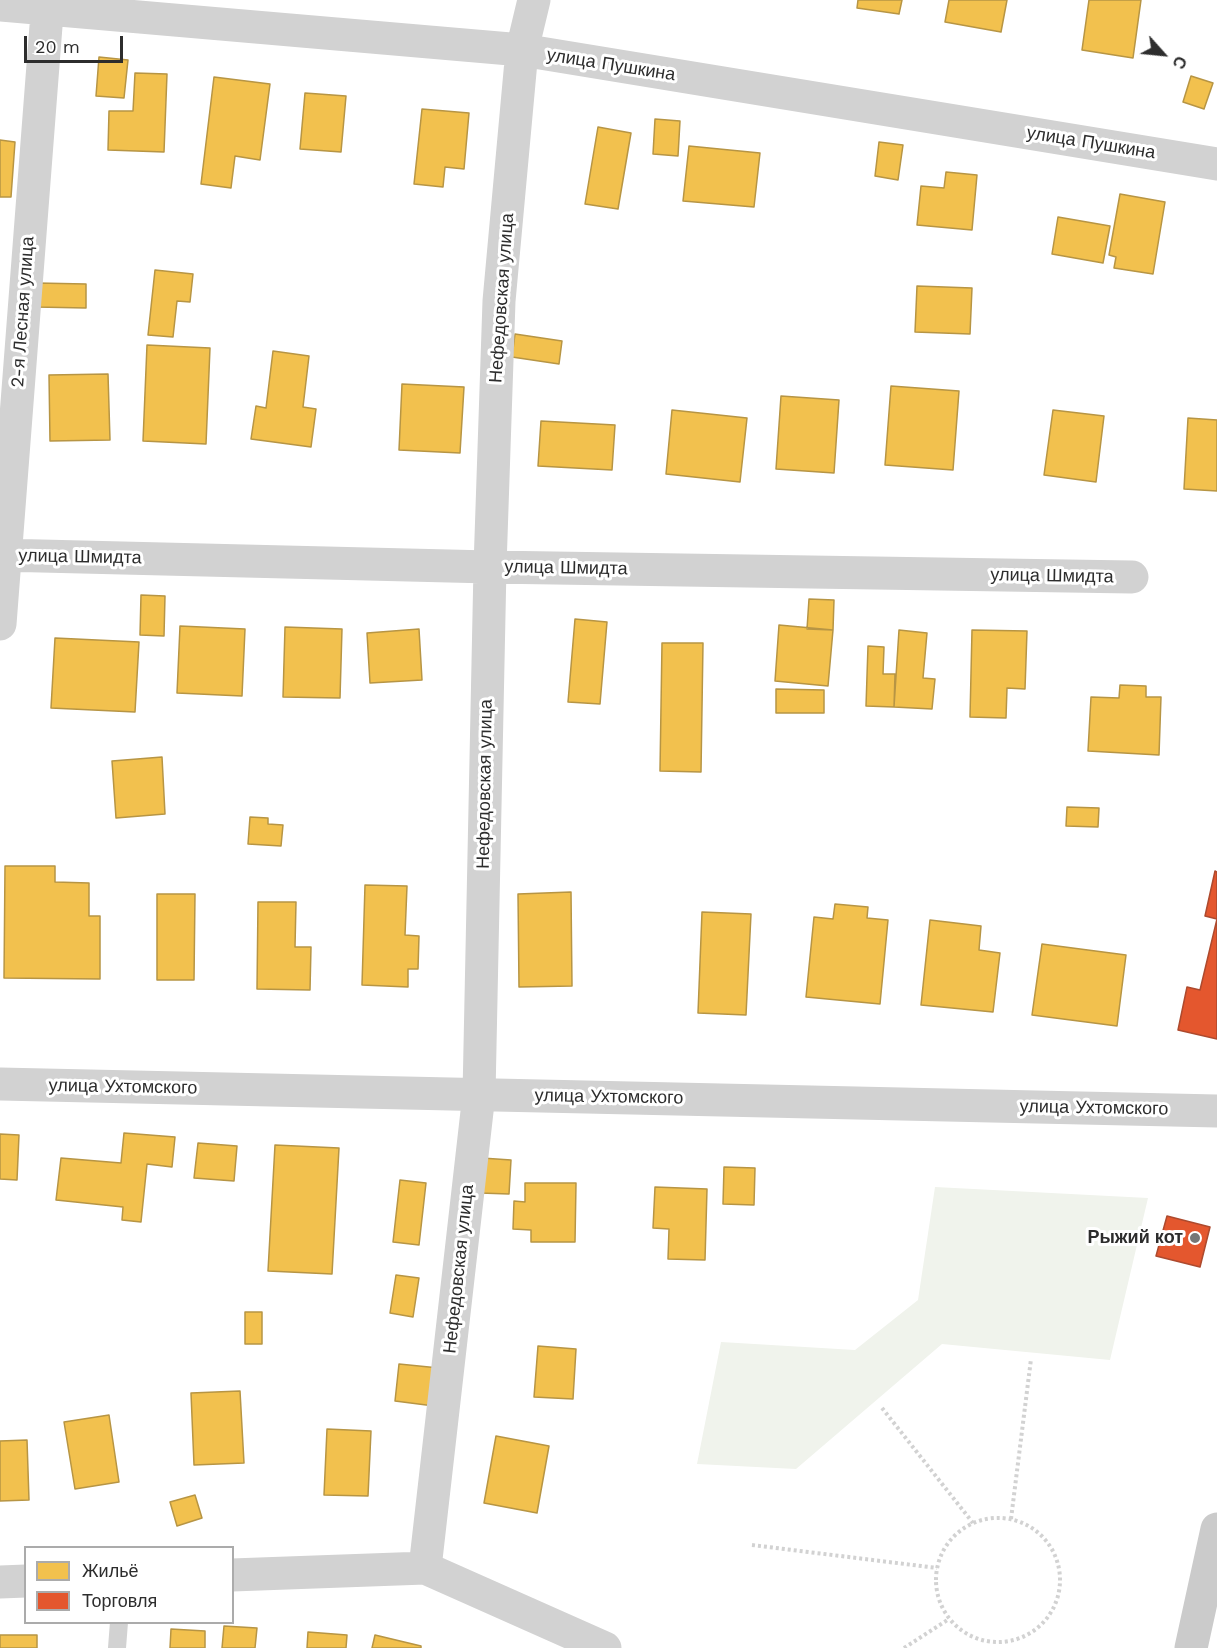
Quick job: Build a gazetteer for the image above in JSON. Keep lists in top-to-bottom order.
{
  "streets": {
    "street": [
      "улица Пушкина",
      "Нефедовская улица",
      "2-я Лесная улица",
      "улица Шмидта",
      "улица Ухтомского"
    ]
  },
  "crossings": [
    ["улица Пушкина", "Нефедовская улица"],
    ["улица Пушкина", "2-я Лесная улица"],
    ["Нефедовская улица", "улица Шмидта"],
    ["Нефедовская улица", "улица Ухтомского"],
    ["2-я Лесная улица", "улица Шмидта"]
  ],
  "places": ["Рыжий кот"],
  "legend": ["Жильё", "Торговля"],
  "scale_bar": "20 m",
  "north": "bottom right"
}
